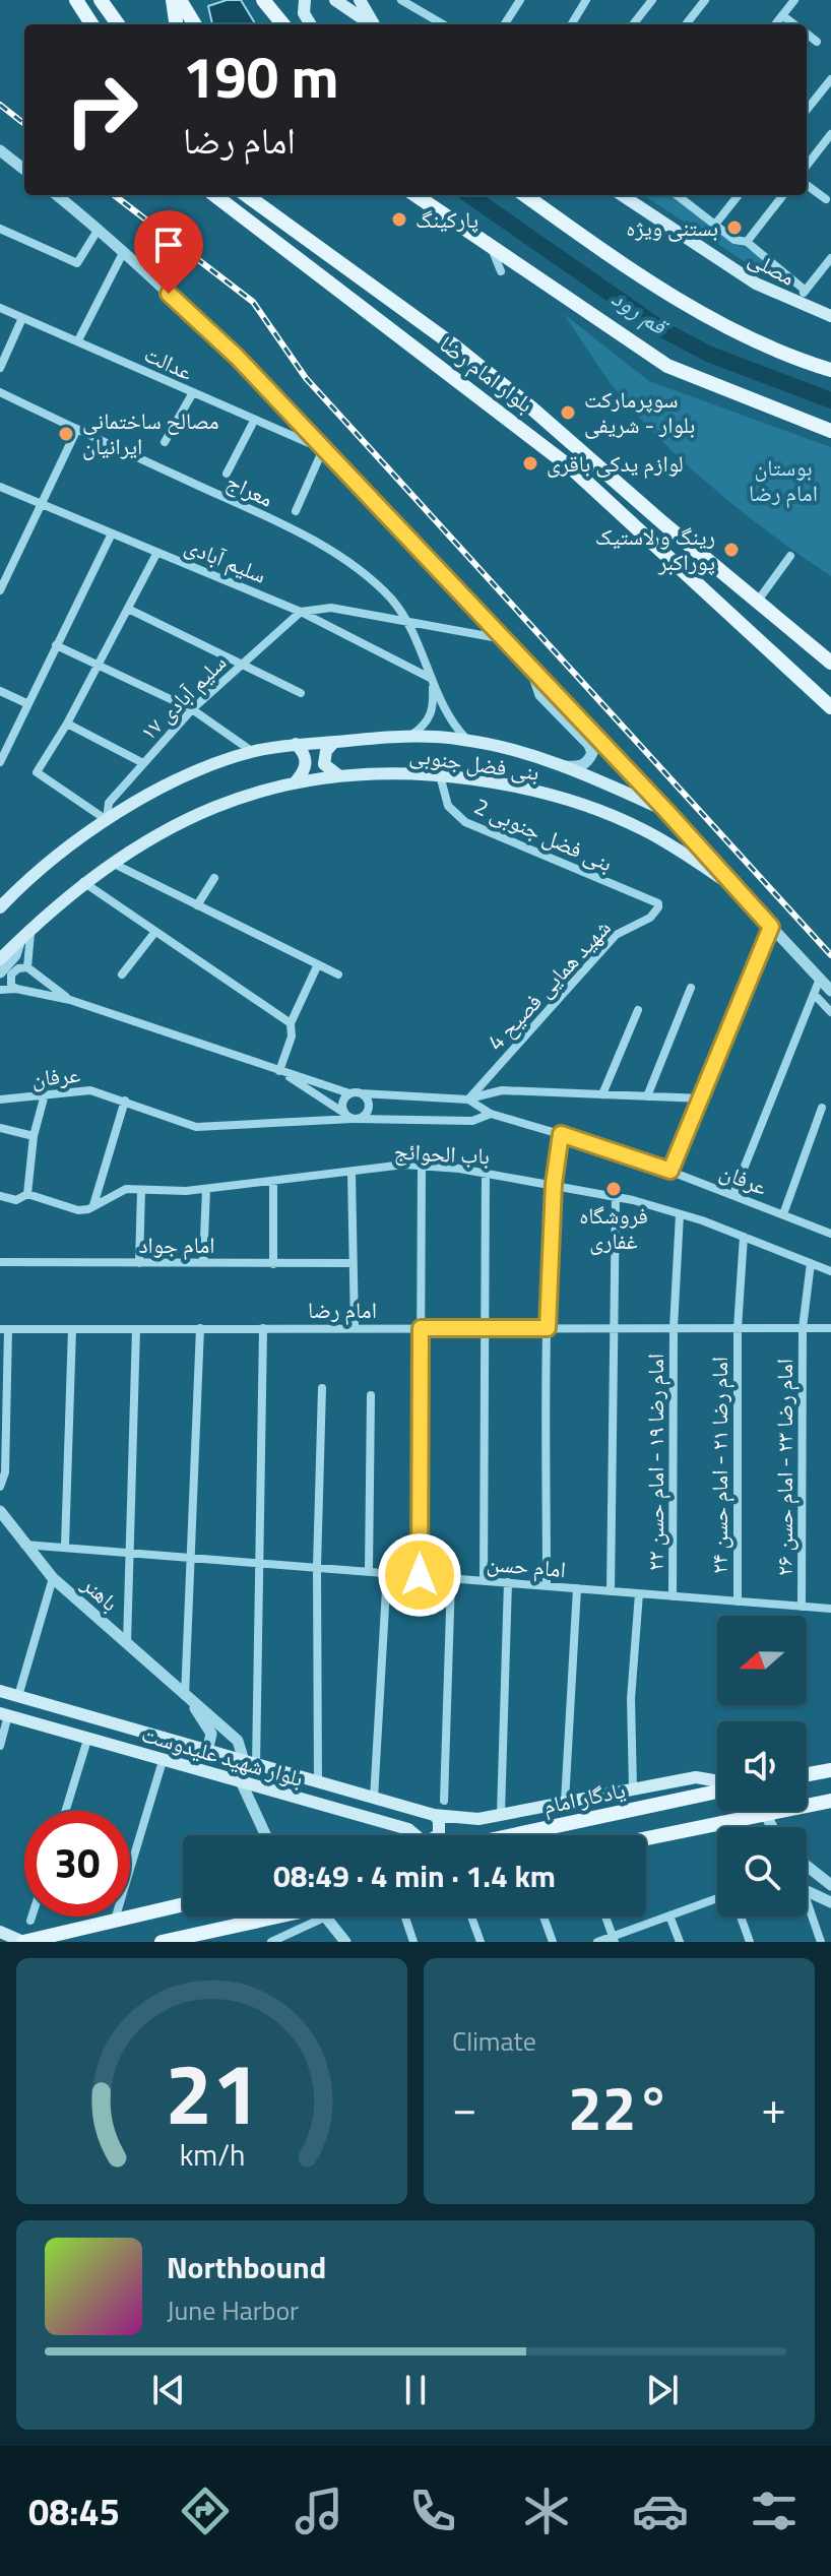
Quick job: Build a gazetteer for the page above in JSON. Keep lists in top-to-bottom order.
{
  "streets": {
    "main road": [
      "مصلی",
      "بلوار امام رضا",
      "بنی فضل جنوبی",
      "بلوار شهید علیدوست",
      "یادگار امام"
    ],
    "street": [
      "عدالت",
      "معراج",
      "سلیم آبادی",
      "سلیم آبادی ۱۷",
      "بنی فضل جنوبی 2",
      "شهید همایی فصیح 4",
      "عرفان",
      "باب الحوائج",
      "امام جواد",
      "امام رضا",
      "امام رضا ۱۹ - امام حسن ۲۲",
      "امام رضا ۲۱ - امام حسن ۲۴",
      "امام رضا ۲۳ - امام حسن ۲۶",
      "امام حسن",
      "باهنر"
    ]
  },
  "crossings": [
    ["معراج", "سلیم آبادی"],
    ["معراج", "بنی فضل جنوبی"],
    ["سلیم آبادی", "سلیم آبادی ۱۷"],
    ["سلیم آبادی ۱۷", "بنی فضل جنوبی"],
    ["بنی فضل جنوبی", "بنی فضل جنوبی 2"],
    ["بنی فضل جنوبی 2", "شهید همایی فصیح 4"],
    ["باب الحوائج", "امام رضا ۱۹ - امام حسن ۲۲"],
    ["باب الحوائج", "امام رضا ۲۱ - امام حسن ۲۴"],
    ["باب الحوائج", "امام رضا ۲۳ - امام حسن ۲۶"],
    ["امام رضا", "امام رضا ۱۹ - امام حسن ۲۲"],
    ["امام رضا", "امام رضا ۲۱ - امام حسن ۲۴"],
    ["امام رضا", "امام رضا ۲۳ - امام حسن ۲۶"],
    ["امام رضا ۱۹ - امام حسن ۲۲", "امام حسن"],
    ["امام رضا ۲۱ - امام حسن ۲۴", "امام حسن"],
    ["امام رضا ۲۳ - امام حسن ۲۶", "امام حسن"],
    ["امام حسن", "باهنر"],
    ["باهنر", "بلوار شهید علیدوست"]
  ],
  "water": ["قم رود"],
  "parks": ["بوستان امام رضا"],
  "places": [
    "پارکینگ",
    "بستنی ویژه",
    "سوپرمارکت بلوار - شریفی",
    "مصالح ساختمانی ایرانیان",
    "لوازم یدکی باقری",
    "رینگ و لاستیک پوراکبر",
    "فروشگاه غفاری"
  ],
  "north": "left",
  "page": {
    "turn": ["190 m", "امام رضا"],
    "limit": "30",
    "trip": "08:49 · 4 min · 1.4 km",
    "tile": "Climate",
    "heat": ["−", "22°", "+"],
    "song": ["Northbound", "June Harbor"],
    "tabs": "08:45",
    "gauge": ["21", "km/h"]
  }
}
